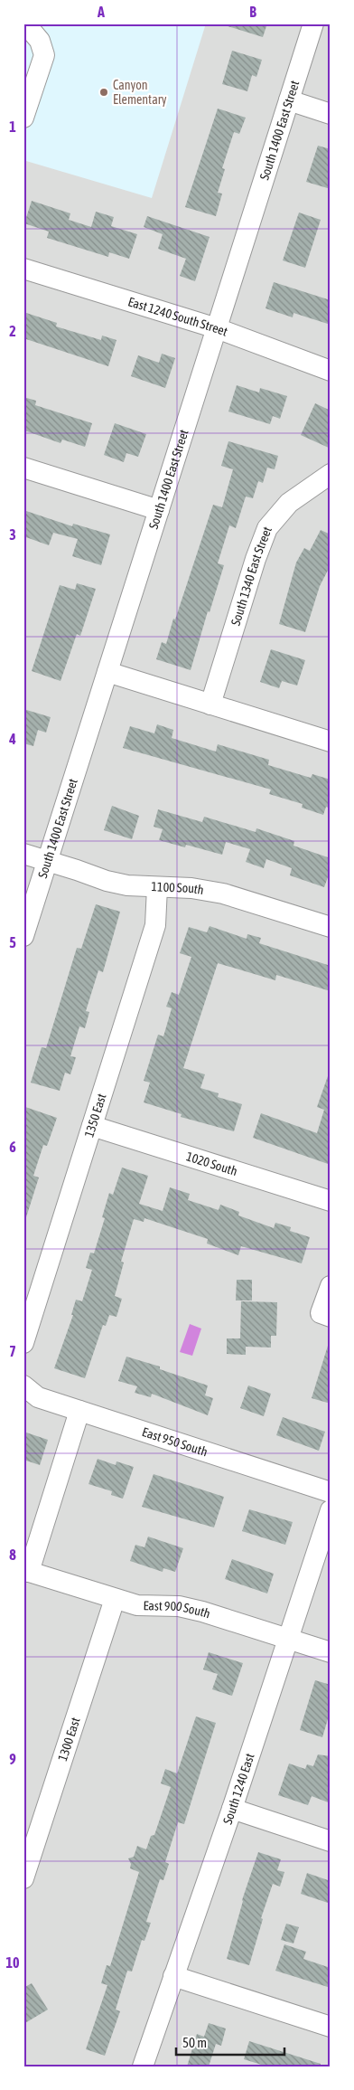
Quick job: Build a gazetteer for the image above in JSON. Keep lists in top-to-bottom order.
{
  "streets": {
    "street": [
      "South 1400 East Street",
      "East 1240 South Street",
      "South 1340 East Street",
      "1100 South",
      "1350 East",
      "1020 South",
      "East 950 South",
      "East 900 South",
      "1300 East",
      "South 1240 East"
    ]
  },
  "crossings": [
    ["South 1400 East Street", "East 1240 South Street"],
    ["South 1400 East Street", "1100 South"],
    ["1100 South", "1350 East"],
    ["1350 East", "1020 South"],
    ["East 900 South", "1300 East"],
    ["East 900 South", "South 1240 East"]
  ],
  "places": ["Canyon Elementary"],
  "scale_bar": "50 m",
  "grid": {
    "columns": ["A", "B"],
    "rows": [
      "1",
      "2",
      "3",
      "4",
      "5",
      "6",
      "7",
      "8",
      "9",
      "10"
    ]
  }
}
